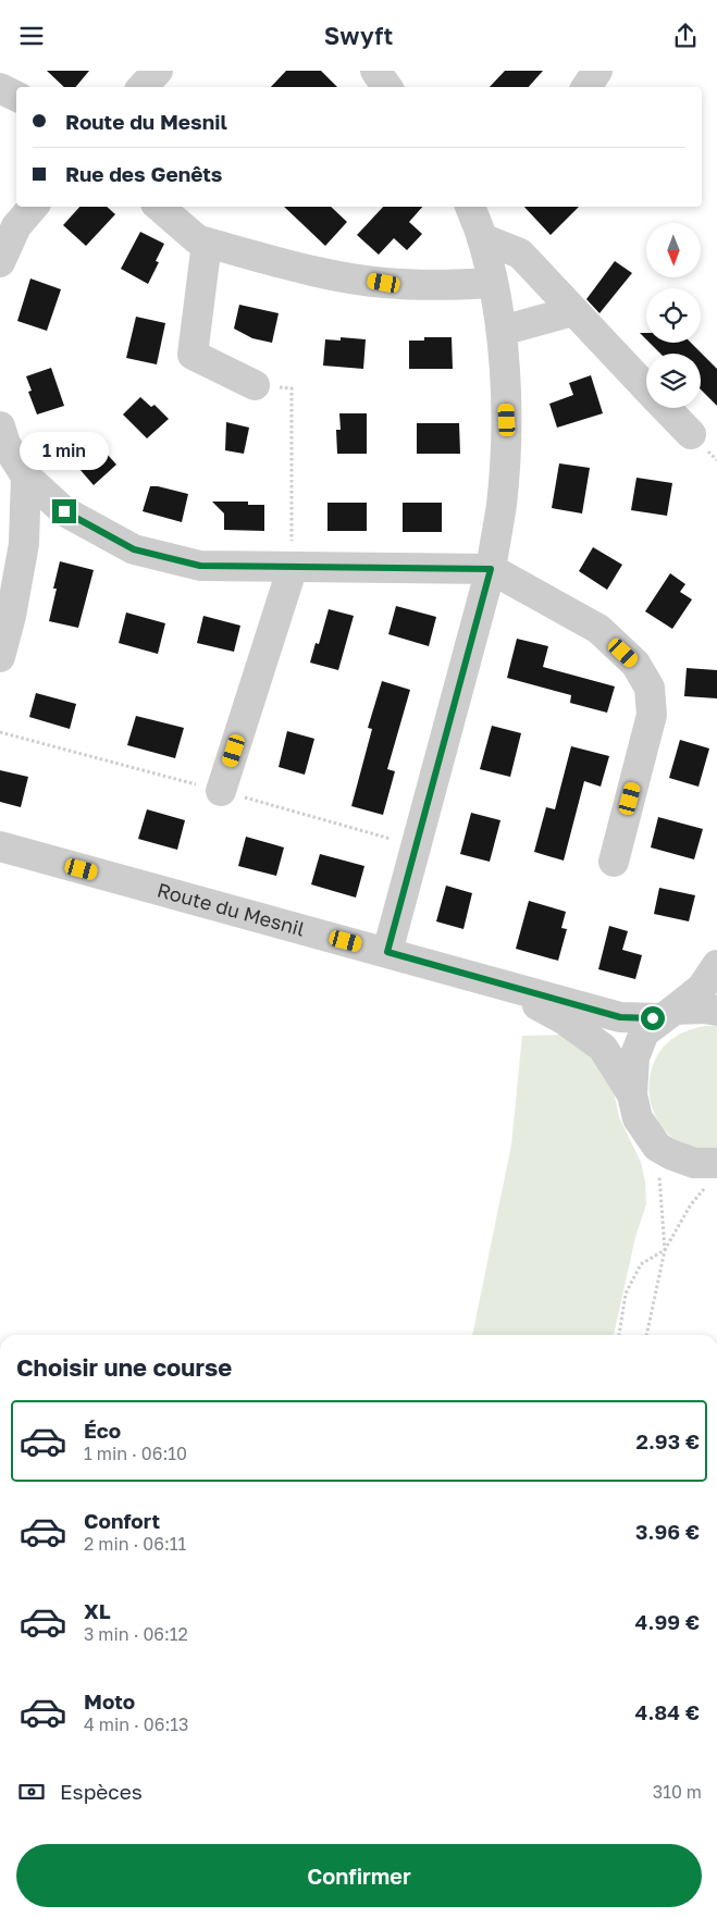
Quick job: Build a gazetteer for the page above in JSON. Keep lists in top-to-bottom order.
{
  "streets": {
    "street": ["Route du Mesnil"]
  },
  "north": "bottom",
  "page": {
    "header": "Swyft",
    "banner": ["Route du Mesnil", "Rue des Genêts"],
    "bubble": "1 min",
    "heading": "Choisir une course",
    "list": [
      {
        "name": "Éco",
        "note": "1 min · 06:10",
        "value": "2.93 €"
      },
      {
        "name": "Confort",
        "note": "2 min · 06:11",
        "value": "3.96 €"
      },
      {
        "name": "XL",
        "note": "3 min · 06:12",
        "value": "4.99 €"
      },
      {
        "name": "Moto",
        "note": "4 min · 06:13",
        "value": "4.84 €"
      }
    ],
    "pay": ["Espèces", "310 m"],
    "buttons": "Confirmer"
  }
}
